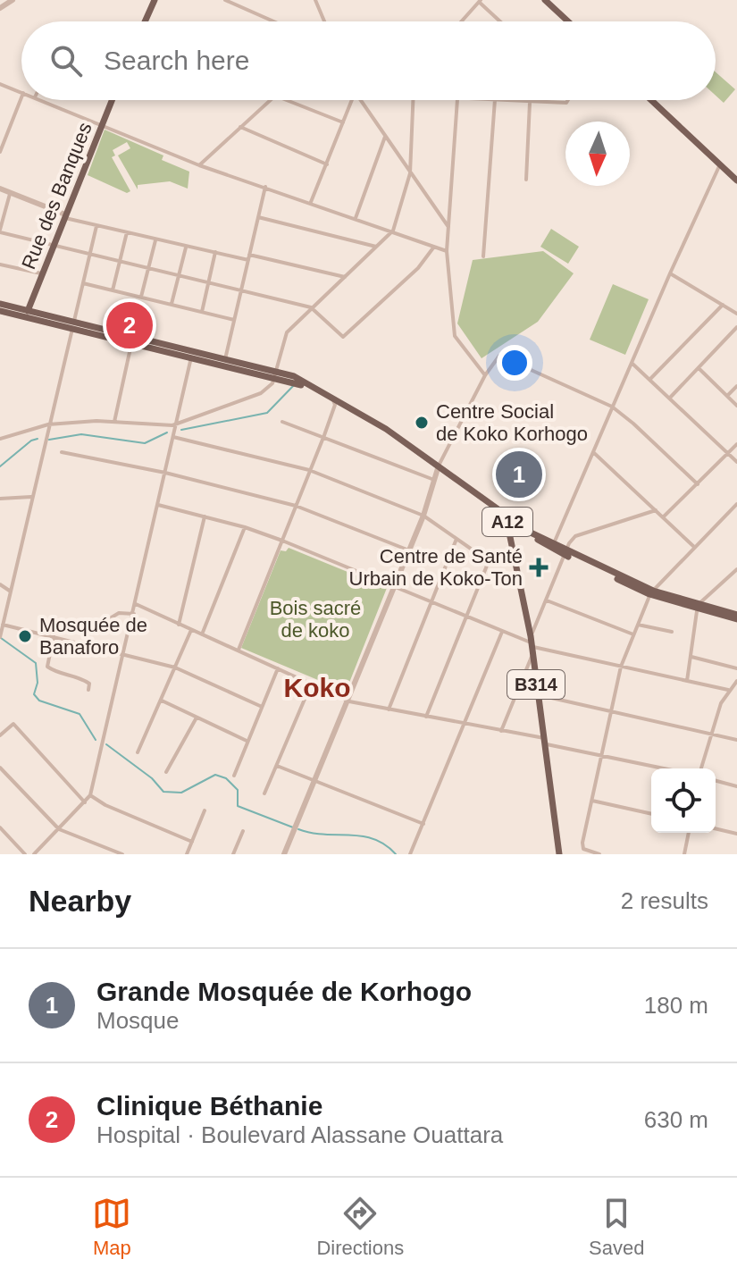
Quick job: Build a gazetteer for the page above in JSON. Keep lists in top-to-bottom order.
{
  "streets": {
    "main road": ["Rue des Banques", "A12", "B314"]
  },
  "crossings": [
    ["Rue des Banques", "A12"],
    ["A12", "B314"]
  ],
  "districts": ["Koko"],
  "parks": ["Bois sacré de koko"],
  "places": {
    "other": ["Centre Social de Koko Korhogo", "Mosquée de Banaforo"],
    "health": ["Centre de Santé Urbain de Koko-Ton"]
  },
  "north": "bottom",
  "page": {
    "search": "Search here",
    "pins": ["2", "1"],
    "heading": ["Nearby", "2 results"],
    "list": [
      {
        "mark": "1",
        "name": "Grande Mosquée de Korhogo",
        "note": "Mosque",
        "value": "180 m"
      },
      {
        "mark": "2",
        "name": "Clinique Béthanie",
        "note": "Hospital · Boulevard Alassane Ouattara",
        "value": "630 m"
      }
    ],
    "nav": ["Map", "Directions", "Saved"]
  }
}
